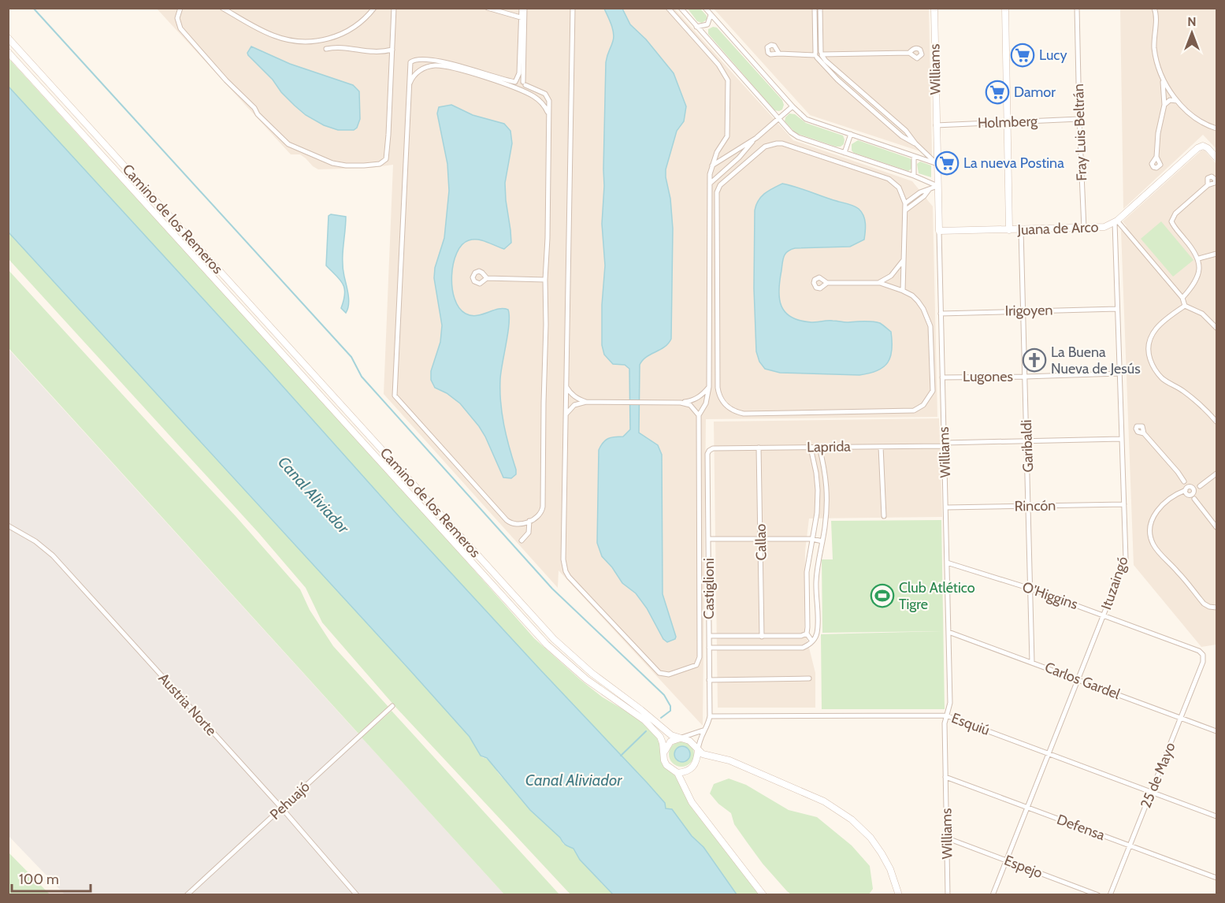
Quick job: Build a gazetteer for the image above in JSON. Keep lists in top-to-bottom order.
{
  "streets": {
    "main road": ["Williams", "Camino de los Remeros", "Juana de Arco"],
    "street": [
      "Holmberg",
      "Fray Luis Beltrán",
      "Irigoyen",
      "Lugones",
      "Garibaldi",
      "Laprida",
      "Rincón",
      "Callao",
      "Ituzaingó",
      "Castiglioni",
      "O'Higgins",
      "Carlos Gardel",
      "Austria Norte",
      "Esquiú",
      "25 de Mayo",
      "Pehuajó",
      "Defensa",
      "Espejo"
    ]
  },
  "crossings": [
    ["Williams", "Holmberg"],
    ["Williams", "Juana de Arco"],
    ["Williams", "Irigoyen"],
    ["Williams", "Lugones"],
    ["Williams", "Laprida"],
    ["Williams", "Rincón"],
    ["Williams", "O'Higgins"],
    ["Williams", "Carlos Gardel"],
    ["Williams", "Esquiú"],
    ["Williams", "Defensa"],
    ["Williams", "Espejo"],
    ["Holmberg", "Fray Luis Beltrán"],
    ["Fray Luis Beltrán", "Juana de Arco"],
    ["Camino de los Remeros", "Castiglioni"],
    ["Juana de Arco", "Garibaldi"],
    ["Juana de Arco", "Ituzaingó"],
    ["Irigoyen", "Garibaldi"],
    ["Irigoyen", "Ituzaingó"],
    ["Lugones", "Garibaldi"],
    ["Lugones", "Ituzaingó"],
    ["Garibaldi", "Laprida"],
    ["Garibaldi", "Rincón"],
    ["Garibaldi", "O'Higgins"],
    ["Garibaldi", "Carlos Gardel"],
    ["Laprida", "Callao"],
    ["Laprida", "Ituzaingó"],
    ["Laprida", "Castiglioni"],
    ["Rincón", "Ituzaingó"],
    ["Ituzaingó", "O'Higgins"],
    ["Ituzaingó", "Carlos Gardel"],
    ["Ituzaingó", "Esquiú"],
    ["Ituzaingó", "Defensa"],
    ["Ituzaingó", "Espejo"],
    ["Castiglioni", "Esquiú"],
    ["O'Higgins", "25 de Mayo"],
    ["Carlos Gardel", "25 de Mayo"],
    ["Austria Norte", "Pehuajó"],
    ["Esquiú", "25 de Mayo"],
    ["25 de Mayo", "Defensa"]
  ],
  "water": ["Canal Aliviador"],
  "places": {
    "supermarket": ["Lucy", "Damor", "La nueva Postina"],
    "church": ["La Buena Nueva de Jesús"],
    "sports": ["Club Atlético Tigre"]
  },
  "scale_bar": "100 m",
  "north": "top"
}
